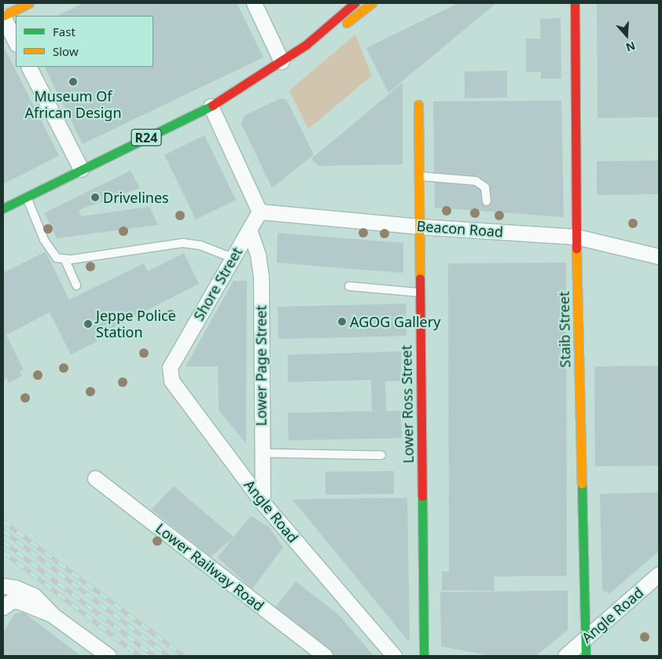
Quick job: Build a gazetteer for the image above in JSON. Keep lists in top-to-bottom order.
{
  "streets": {
    "street": [
      "R24",
      "Beacon Road",
      "Shore Street",
      "Staib Street",
      "Lower Page Street",
      "Lower Ross Street",
      "Angle Road",
      "Lower Railway Road"
    ]
  },
  "crossings": [
    ["Beacon Road", "Shore Street"],
    ["Beacon Road", "Staib Street"],
    ["Beacon Road", "Lower Ross Street"],
    ["Shore Street", "Lower Page Street"],
    ["Shore Street", "Angle Road"],
    ["Staib Street", "Angle Road"],
    ["Lower Page Street", "Angle Road"]
  ],
  "places": [
    "Museum Of African Design",
    "Drivelines",
    "AGOG Gallery",
    "Jeppe Police Station"
  ],
  "legend": ["Fast", "Slow"],
  "north": "bottom"
}
